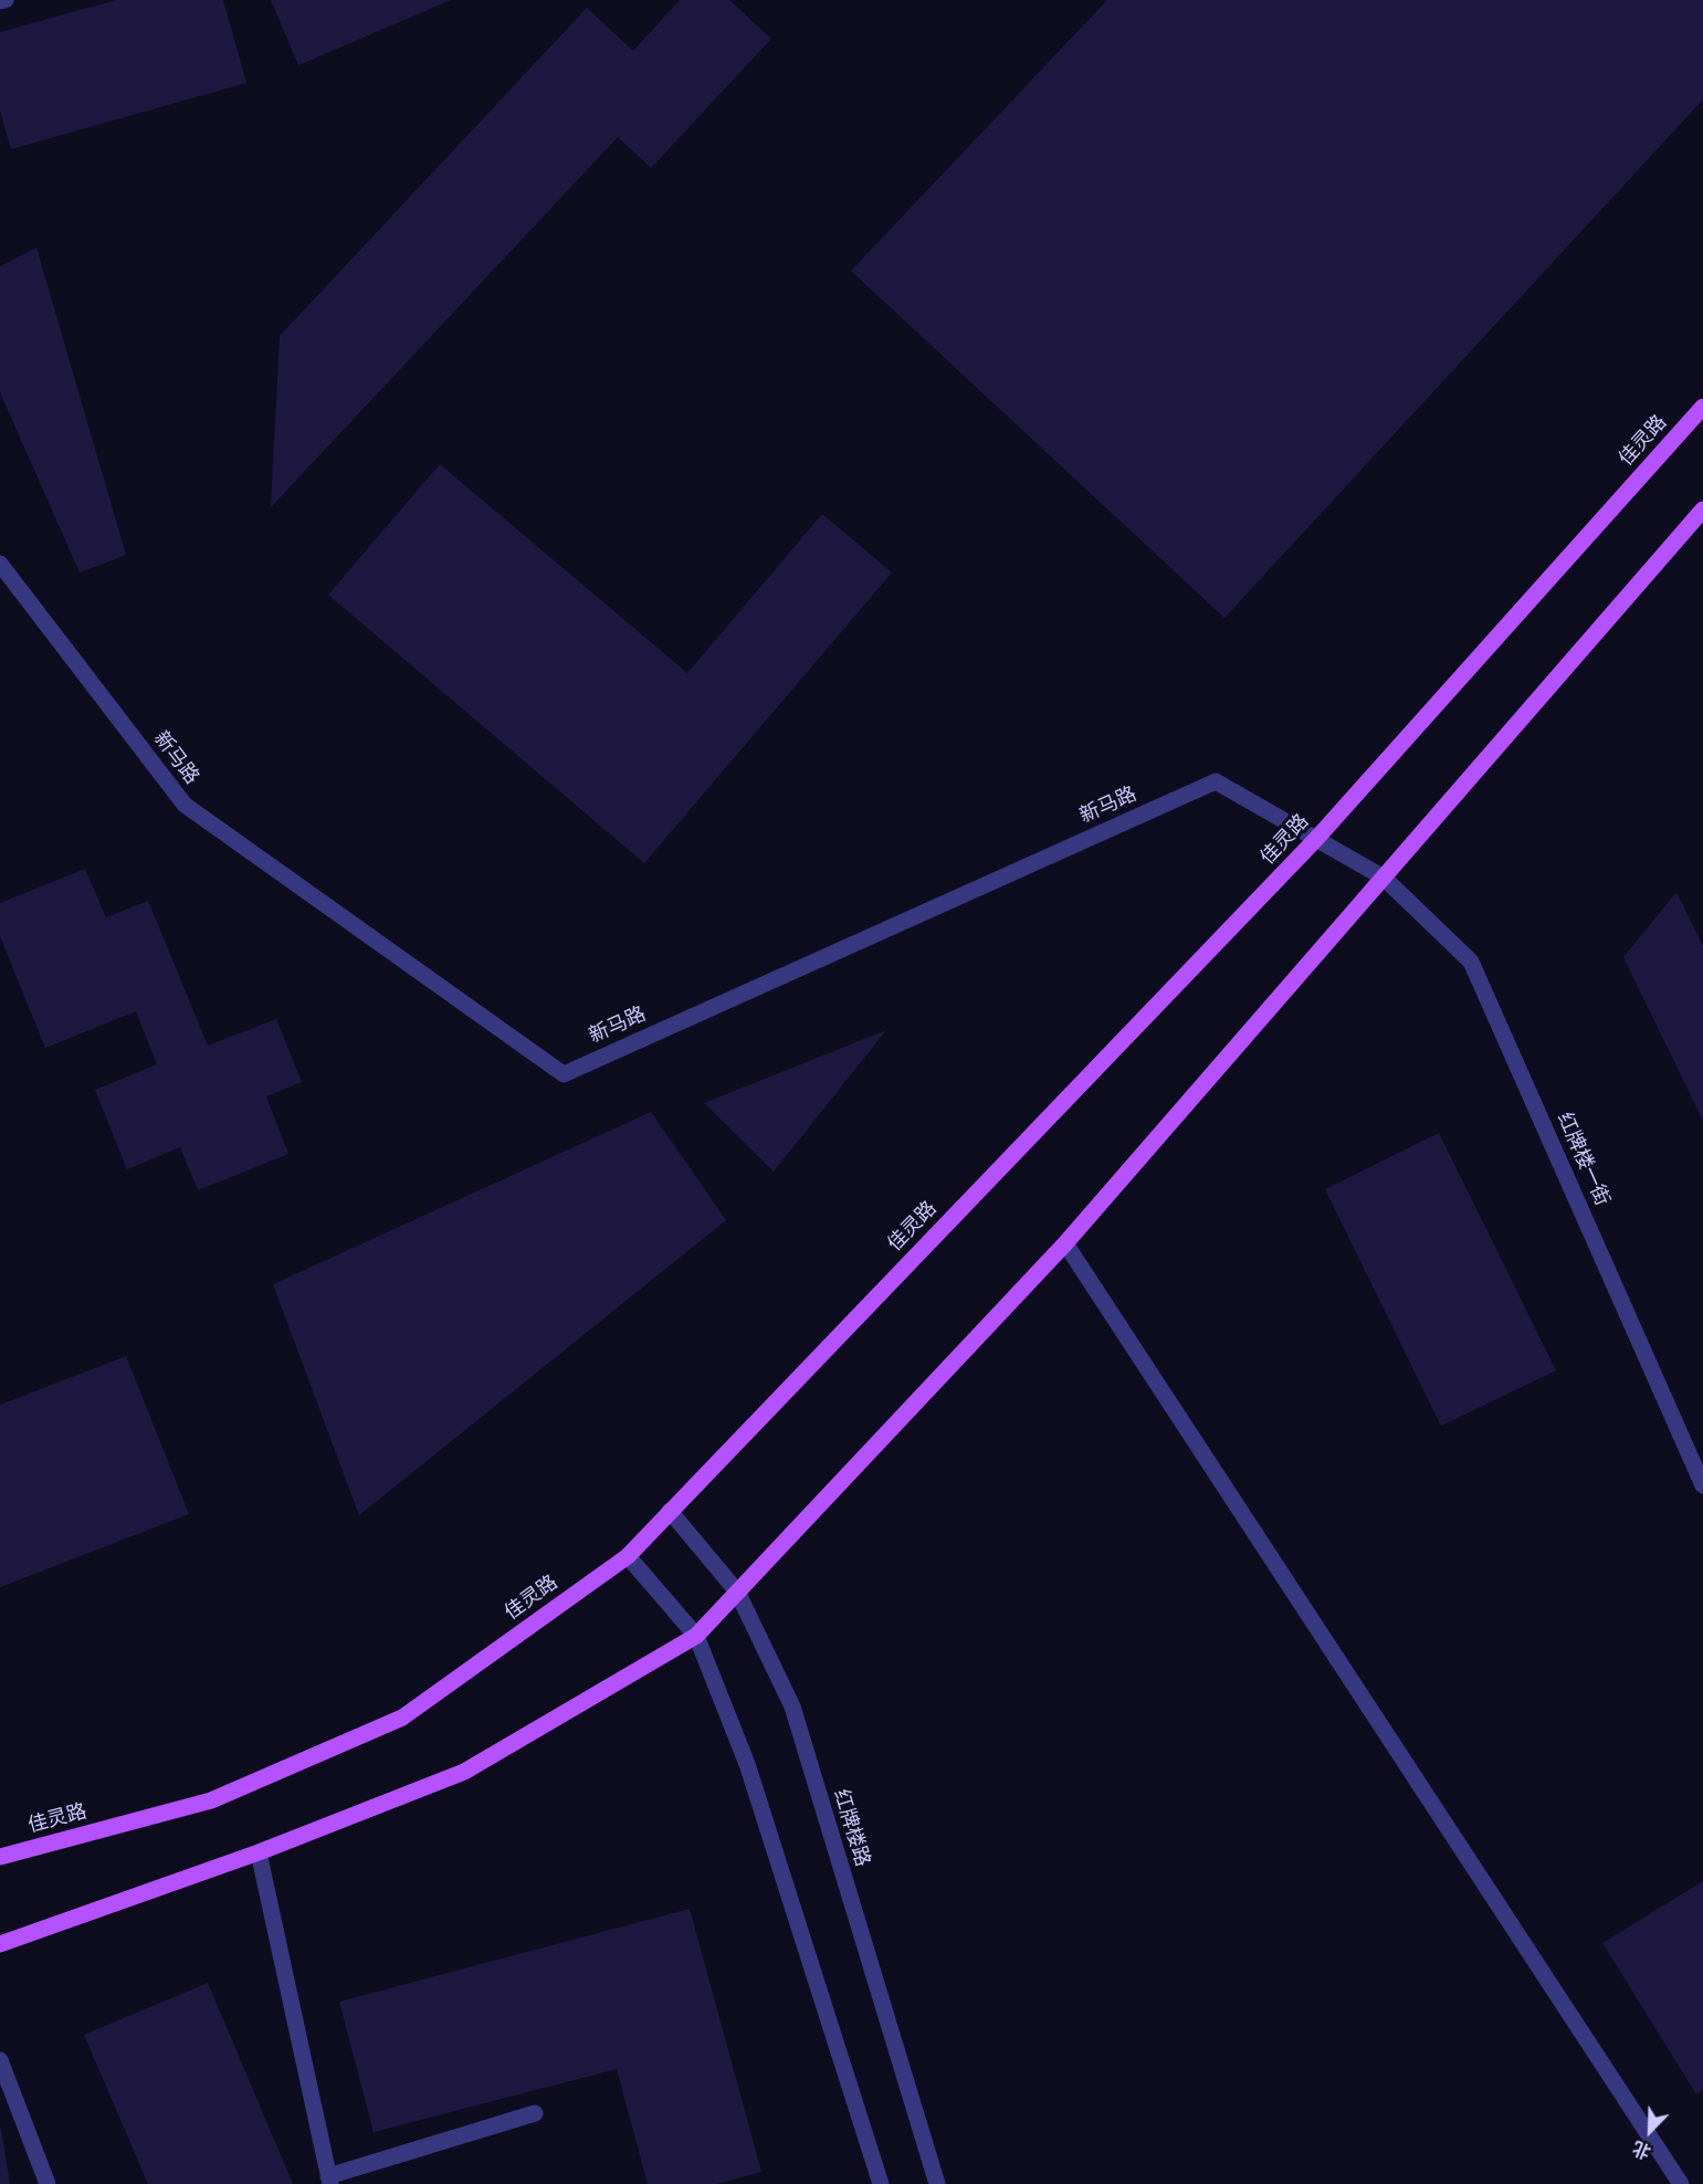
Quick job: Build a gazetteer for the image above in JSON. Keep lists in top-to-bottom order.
{
  "streets": {
    "main road": ["佳灵路"],
    "street": ["新马路", "红牌楼一街", "红牌楼路"]
  },
  "crossings": [
    ["佳灵路", "新马路"],
    ["佳灵路", "红牌楼路"],
    ["新马路", "红牌楼一街"]
  ],
  "north": "bottom left"
}
